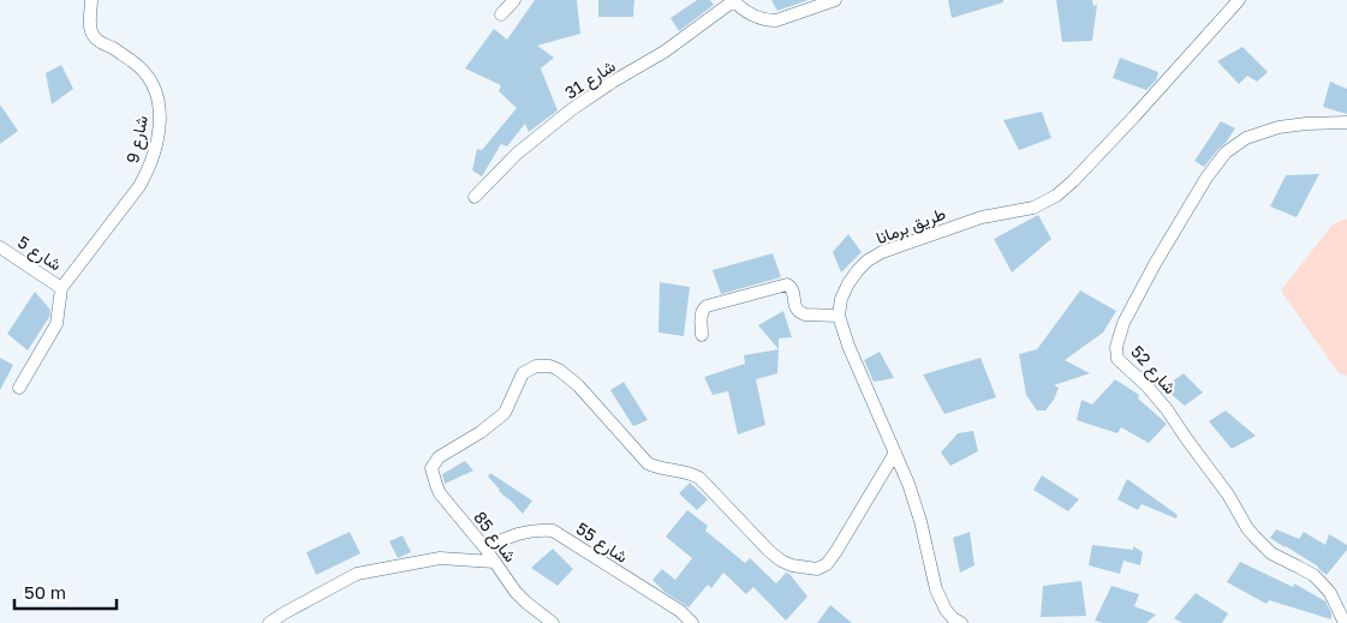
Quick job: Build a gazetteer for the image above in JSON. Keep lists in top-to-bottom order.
{
  "streets": {
    "street": [
      "شارع 31",
      "شارع 9",
      "طريق برمانا",
      "شارع 5",
      "شارع 52",
      "شارع 85",
      "شارع 55"
    ]
  },
  "crossings": [
    ["شارع 9", "شارع 5"],
    ["شارع 85", "شارع 55"]
  ],
  "scale_bar": "50 m"
}
